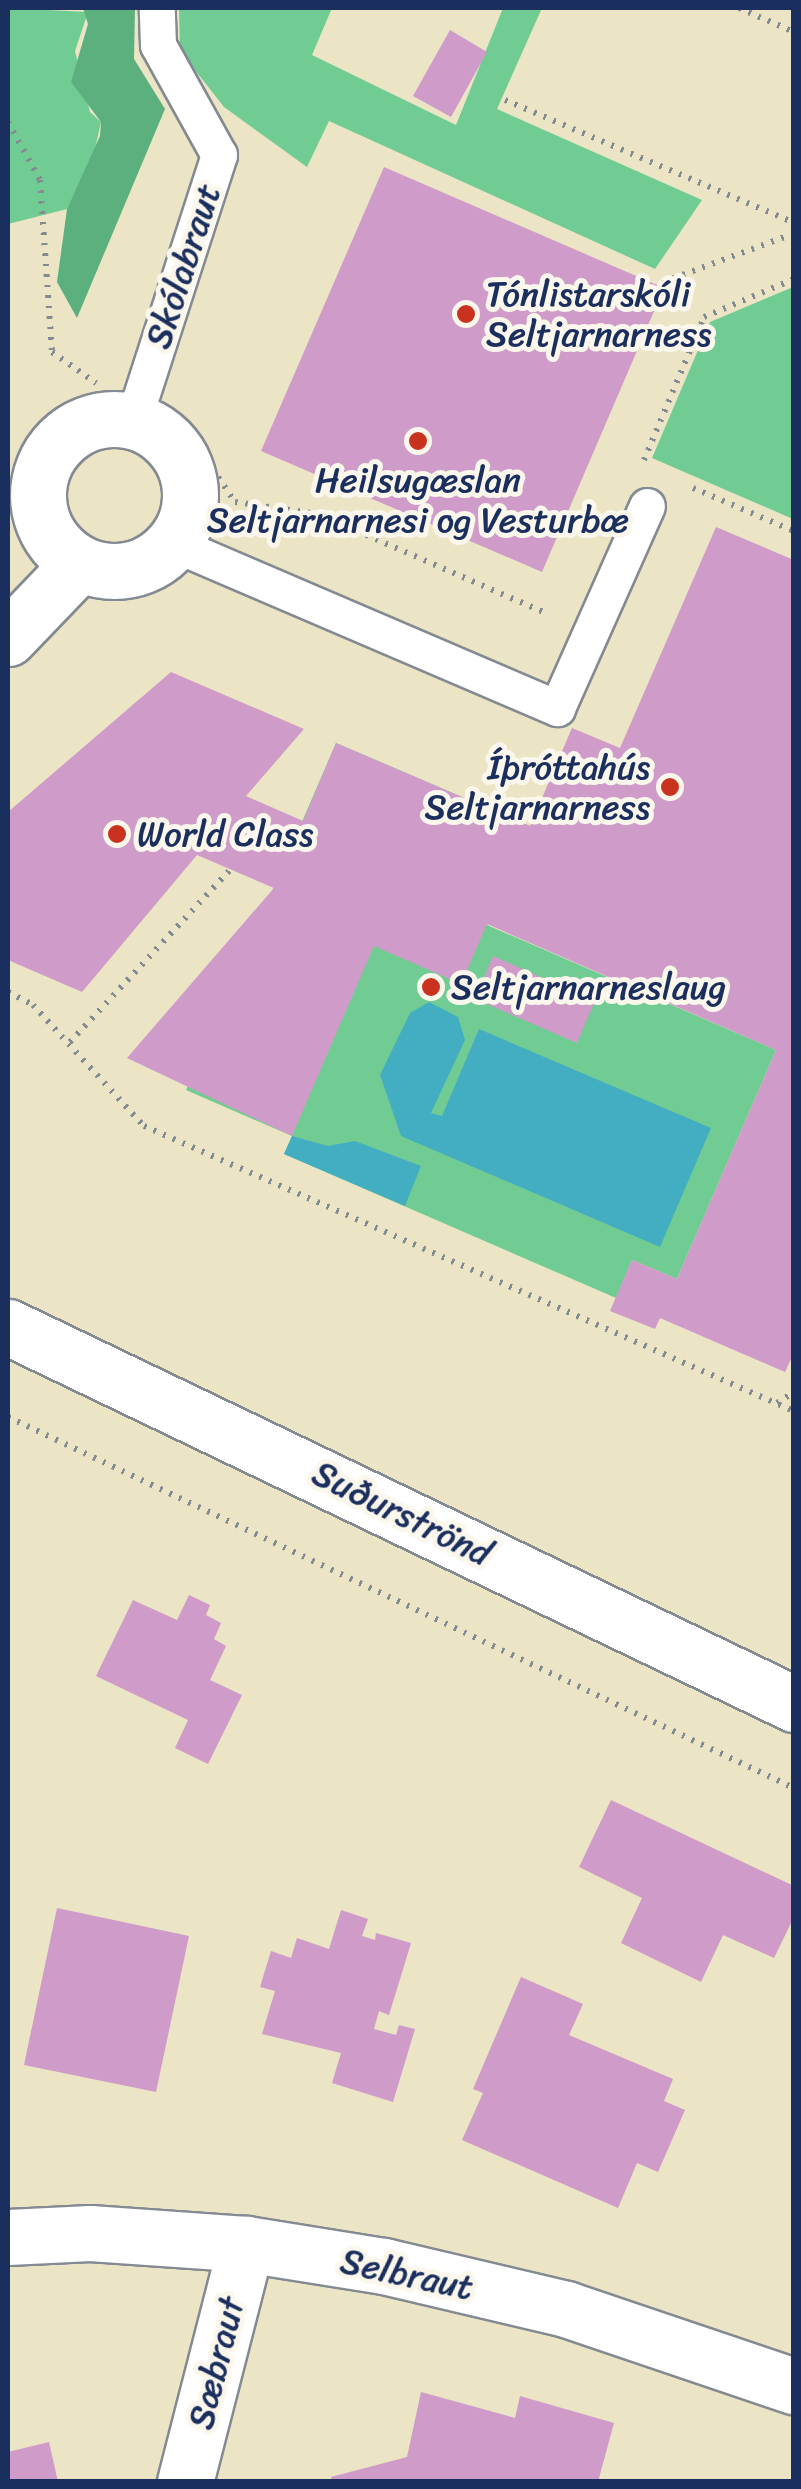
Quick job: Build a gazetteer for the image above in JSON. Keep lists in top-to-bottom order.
{
  "streets": {
    "street": ["Suðurströnd", "Selbraut", "Sæbraut"],
    "lane": ["Skólabraut"]
  },
  "crossings": [
    ["Selbraut", "Sæbraut"]
  ],
  "places": [
    "Tónlistarskóli Seltjarnarness",
    "Heilsugæslan Seltjarnarnesi og Vesturbæ",
    "Íþróttahús Seltjarnarness",
    "World Class",
    "Seltjarnarneslaug"
  ]
}
